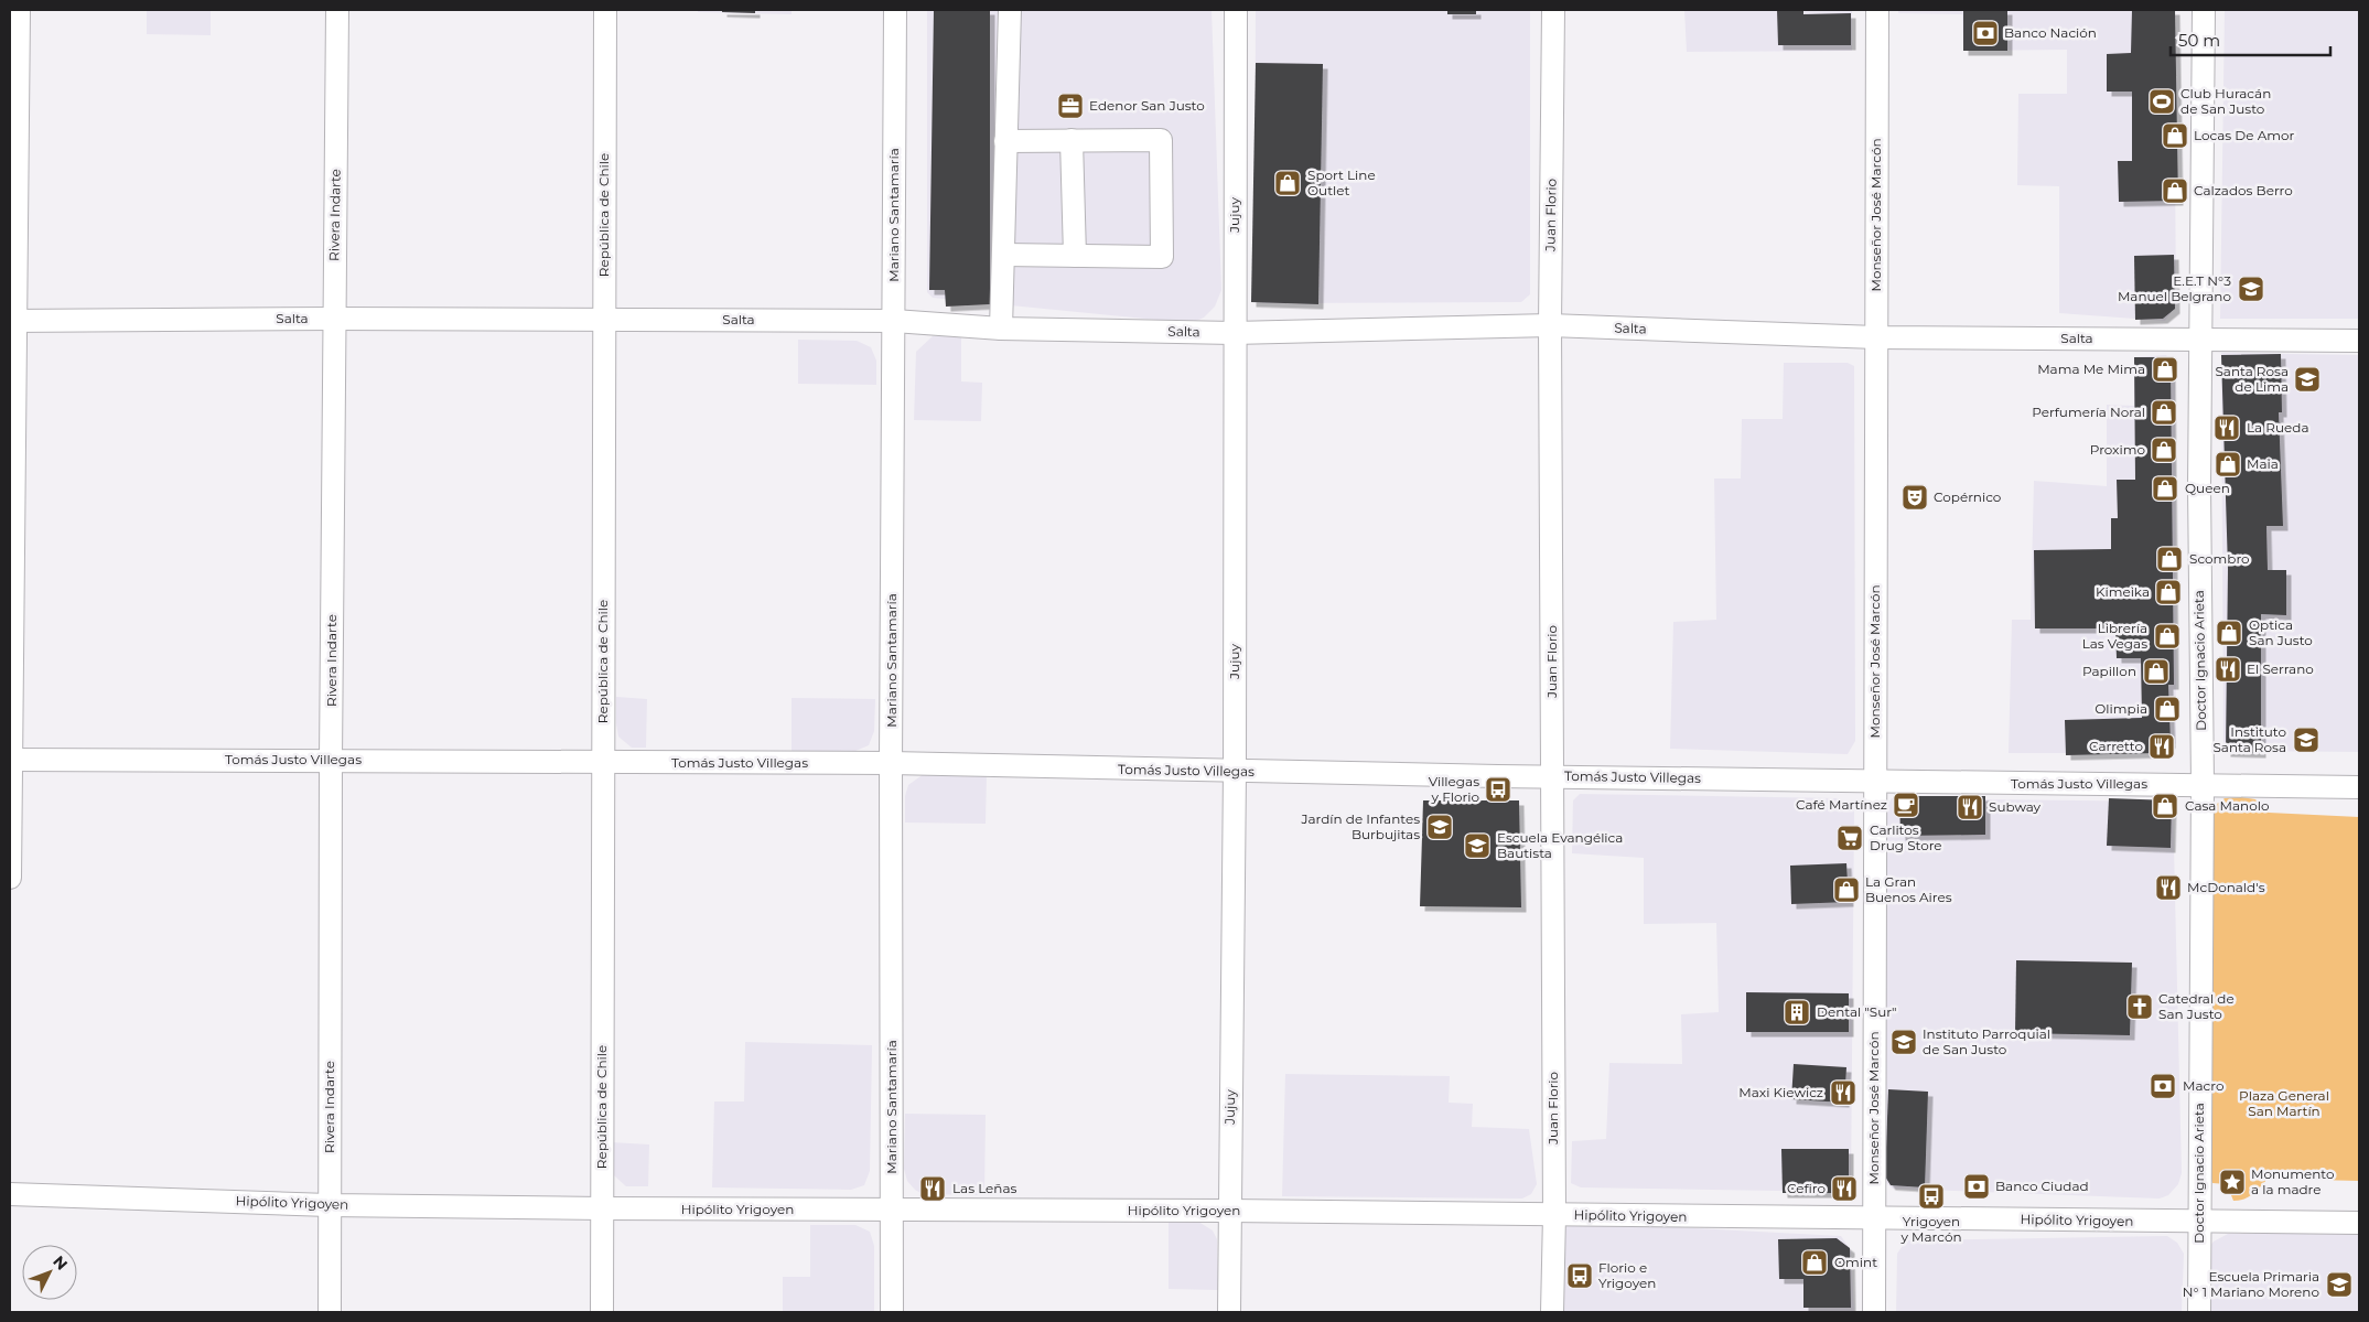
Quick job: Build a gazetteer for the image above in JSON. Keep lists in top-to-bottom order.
{
  "streets": {
    "street": [
      "Rivera Indarte",
      "República de Chile",
      "Mariano Santamaría",
      "Jujuy",
      "Juan Florio",
      "Monseñor José Marcón",
      "Salta",
      "Doctor Ignacio Arieta",
      "Tomás Justo Villegas",
      "Hipólito Yrigoyen"
    ]
  },
  "crossings": [
    ["Rivera Indarte", "Salta"],
    ["Rivera Indarte", "Tomás Justo Villegas"],
    ["Rivera Indarte", "Hipólito Yrigoyen"],
    ["República de Chile", "Salta"],
    ["República de Chile", "Tomás Justo Villegas"],
    ["República de Chile", "Hipólito Yrigoyen"],
    ["Mariano Santamaría", "Salta"],
    ["Mariano Santamaría", "Tomás Justo Villegas"],
    ["Mariano Santamaría", "Hipólito Yrigoyen"],
    ["Jujuy", "Salta"],
    ["Jujuy", "Tomás Justo Villegas"],
    ["Jujuy", "Hipólito Yrigoyen"],
    ["Juan Florio", "Salta"],
    ["Juan Florio", "Tomás Justo Villegas"],
    ["Juan Florio", "Hipólito Yrigoyen"],
    ["Monseñor José Marcón", "Salta"],
    ["Monseñor José Marcón", "Tomás Justo Villegas"],
    ["Monseñor José Marcón", "Hipólito Yrigoyen"],
    ["Salta", "Doctor Ignacio Arieta"],
    ["Doctor Ignacio Arieta", "Tomás Justo Villegas"],
    ["Doctor Ignacio Arieta", "Hipólito Yrigoyen"]
  ],
  "parks": ["Plaza General San Martín"],
  "places": {
    "bank": ["Banco Nación", "Macro", "Banco Ciudad"],
    "sports": ["Club Huracán de San Justo"],
    "office": ["Edenor San Justo"],
    "shop": [
      "Locas De Amor",
      "Sport Line Outlet",
      "Calzados Berro",
      "Mama Me Mima",
      "Perfumería Noral",
      "Proximo",
      "Maia",
      "Queen",
      "Scombro",
      "Kimeika",
      "Optica San Justo",
      "Librería Las Vegas",
      "Papillon",
      "Olimpia",
      "Casa Manolo",
      "La Gran Buenos Aires",
      "Omint"
    ],
    "school or university": [
      "E.E.T N°3 Manuel Belgrano",
      "Santa Rosa de Lima",
      "Instituto Santa Rosa",
      "Jardín de Infantes Burbujitas",
      "Escuela Evangélica Bautista",
      "Instituto Parroquial de San Justo",
      "Escuela Primaria N° 1 Mariano Moreno"
    ],
    "restaurant": [
      "La Rueda",
      "El Serrano",
      "Carretto",
      "Subway",
      "McDonald's",
      "Maxi Kiewicz",
      "Las Leñas",
      "Cefiro"
    ],
    "theatre": ["Copérnico"],
    "bus stop": ["Villegas y Florio", "Yrigoyen y Marcón", "Florio e Yrigoyen"],
    "cafe": ["Café Martínez"],
    "supermarket": ["Carlitos Drug Store"],
    "church": ["Catedral de San Justo"],
    "building": ["Dental \"Sur\""],
    "place": ["Monumento a la madre"]
  },
  "scale_bar": "50 m",
  "north": "top right"
}
